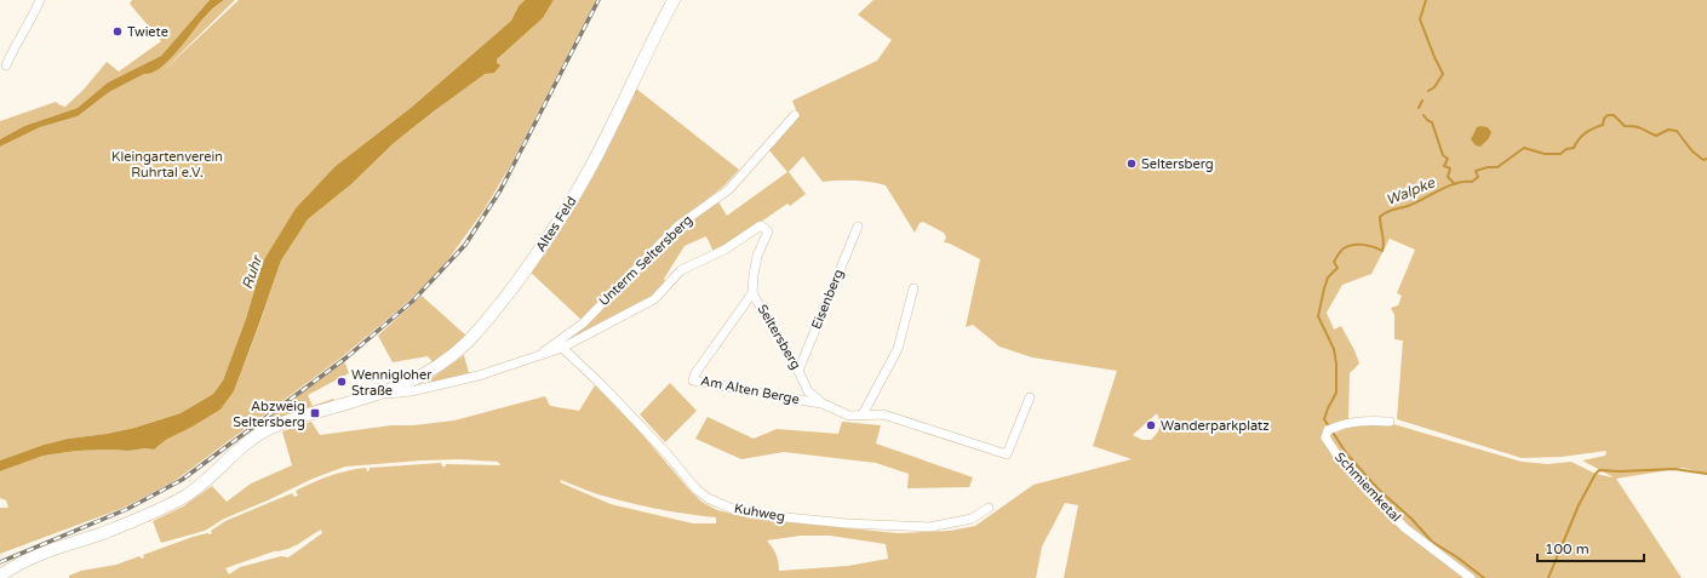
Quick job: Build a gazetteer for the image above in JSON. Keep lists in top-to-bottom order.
{
  "streets": {
    "main road": ["Altes Feld"],
    "street": [
      "Unterm Seltersberg",
      "Eisenberg",
      "Seltersberg",
      "Am Alten Berge",
      "Schmiemketal",
      "Kuhweg"
    ]
  },
  "crossings": [
    ["Eisenberg", "Seltersberg"],
    ["Seltersberg", "Am Alten Berge"],
    ["Seltersberg", "Kuhweg"]
  ],
  "water": ["Walpke", "Ruhr"],
  "parks": ["Kleingartenverein Ruhrtal e.V."],
  "places": {
    "other": [
      "Twiete",
      "Seltersberg",
      "Wennigloher Straße",
      "Wanderparkplatz"
    ],
    "transit": ["Abzweig Seltersberg"]
  },
  "scale_bar": "100 m"
}
